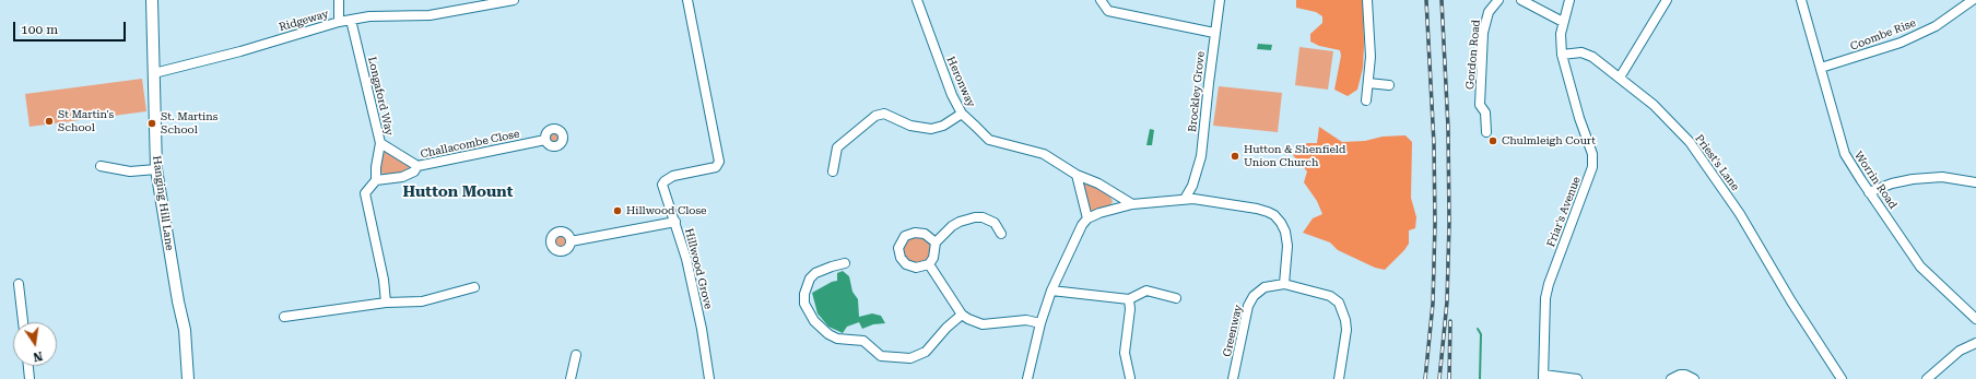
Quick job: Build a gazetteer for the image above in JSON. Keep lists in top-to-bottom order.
{
  "streets": {
    "street": [
      "Ridgeway",
      "Coombe Rise",
      "Gordon Road",
      "Heronway",
      "Brockley Grove",
      "Longaford Way",
      "Challacombe Close",
      "Priest's Lane",
      "Worrin Road",
      "Hanging Hill Lane",
      "Friar's Avenue",
      "Hillwood Grove",
      "Greenway"
    ]
  },
  "crossings": [
    ["Ridgeway", "Longaford Way"],
    ["Ridgeway", "Hanging Hill Lane"],
    ["Coombe Rise", "Worrin Road"],
    ["Longaford Way", "Challacombe Close"],
    ["Priest's Lane", "Friar's Avenue"]
  ],
  "districts": ["Hutton Mount"],
  "places": [
    "St Martin's School",
    "St. Martins School",
    "Chulmleigh Court",
    "Hutton & Shenfield Union Church",
    "Hillwood Close"
  ],
  "scale_bar": "100 m",
  "north": "bottom"
}
